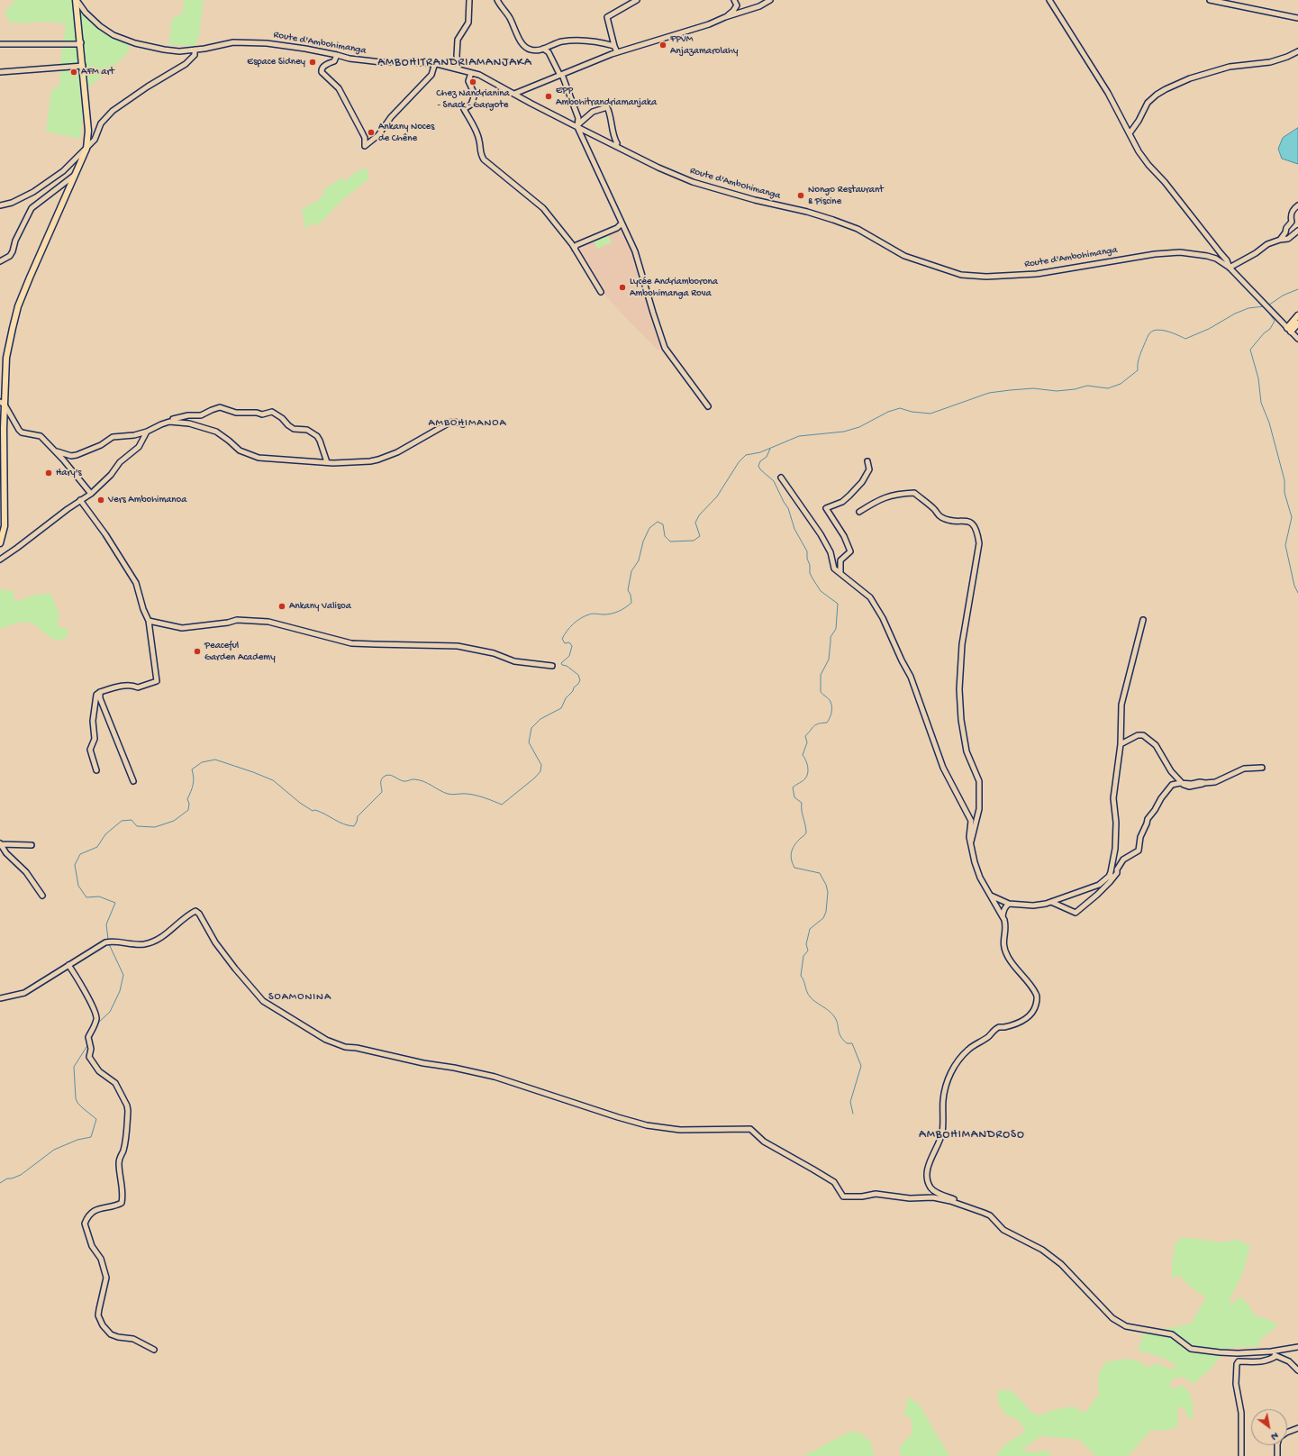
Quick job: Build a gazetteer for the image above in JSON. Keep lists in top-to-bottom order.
{
  "streets": {
    "street": ["Route d'Ambohimanga"]
  },
  "districts": [
    "AMBOHITRANDRIAMANJAKA",
    "AMBOHIMANOA",
    "SOAMONINA",
    "AMBOHIMANDROSO"
  ],
  "places": [
    "FPVM Anjazamarolahy",
    "Espace Sidney",
    "AFM art",
    "Chez Nandrianina - Snack - Gargote",
    "EPP Ambohitrandriamanjaka",
    "Ankany Noces de Chêne",
    "Nongo Restaurant & Piscine",
    "Lycée Andriamborona Ambohimanga Rova",
    "Hary's",
    "Vers Ambohimanoa",
    "Ankany Valisoa",
    "Peaceful Garden Academy"
  ],
  "north": "bottom right"
}
